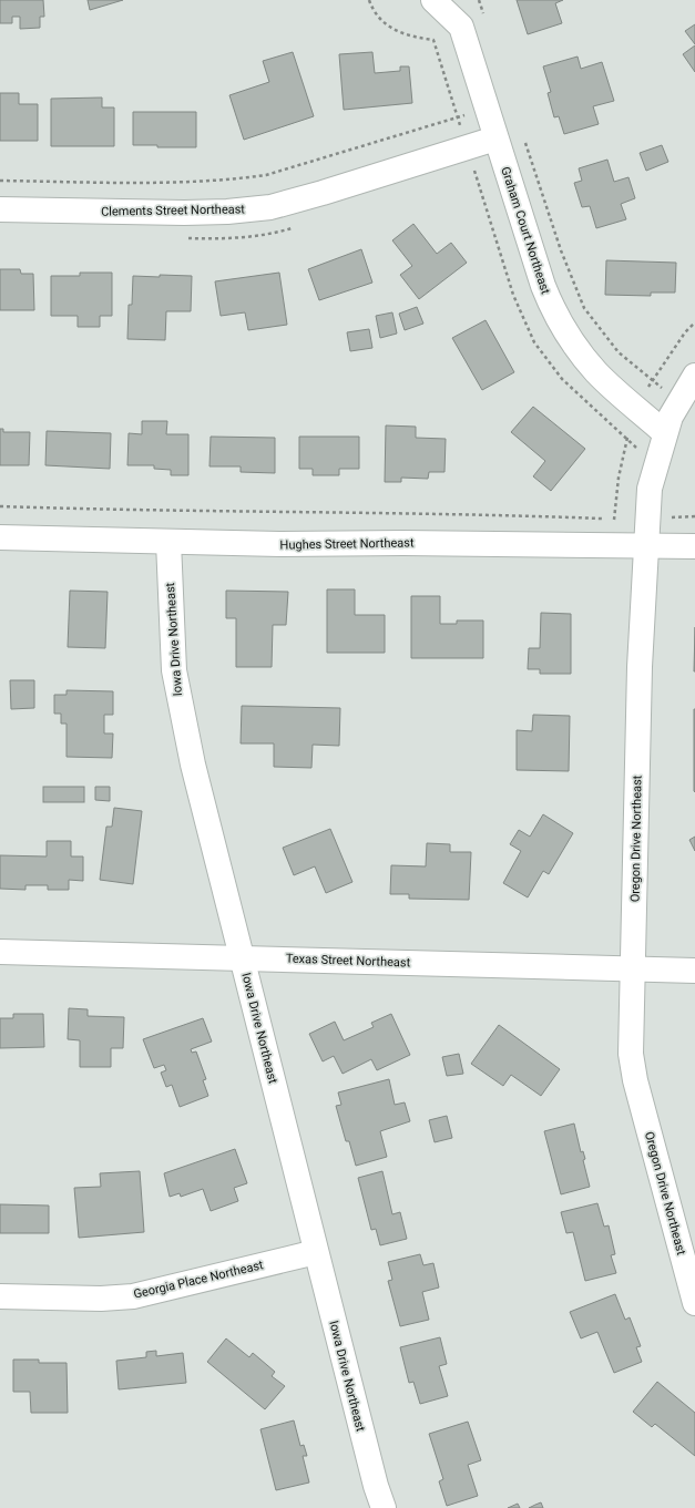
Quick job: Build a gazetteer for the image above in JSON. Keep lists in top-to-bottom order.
{
  "streets": {
    "street": [
      "Clements Street Northeast",
      "Graham Court Northeast",
      "Hughes Street Northeast",
      "Iowa Drive Northeast",
      "Oregon Drive Northeast",
      "Texas Street Northeast",
      "Georgia Place Northeast"
    ]
  },
  "crossings": [
    ["Clements Street Northeast", "Graham Court Northeast"],
    ["Graham Court Northeast", "Oregon Drive Northeast"],
    ["Hughes Street Northeast", "Iowa Drive Northeast"],
    ["Hughes Street Northeast", "Oregon Drive Northeast"],
    ["Iowa Drive Northeast", "Texas Street Northeast"],
    ["Iowa Drive Northeast", "Georgia Place Northeast"],
    ["Oregon Drive Northeast", "Texas Street Northeast"]
  ]
}
